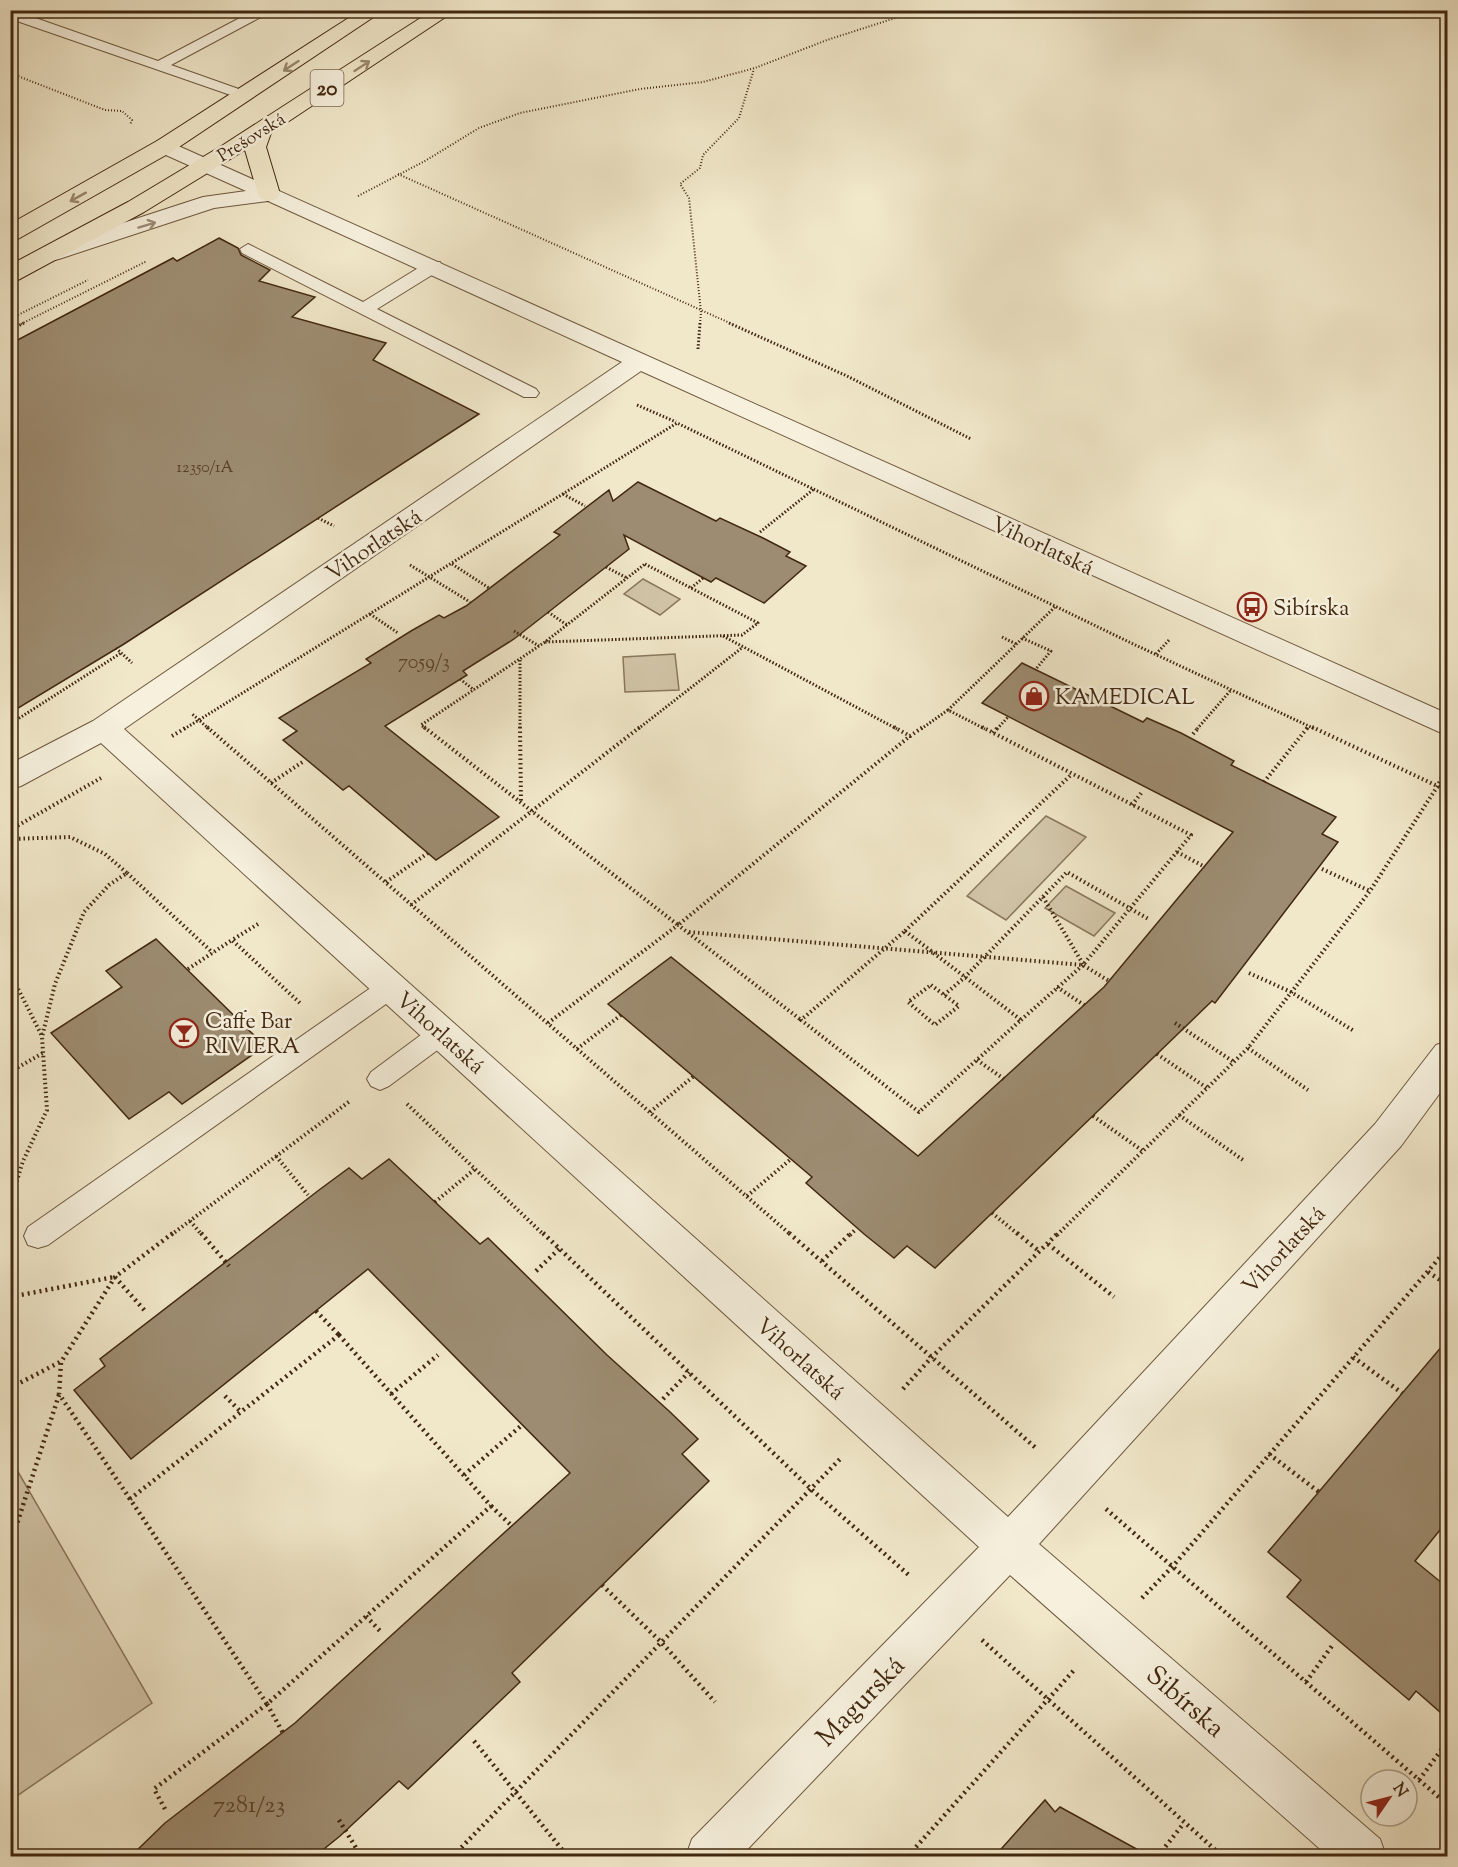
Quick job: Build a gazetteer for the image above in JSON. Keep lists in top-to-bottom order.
{
  "streets": {
    "main road": ["20", "Prešovská"],
    "street": ["Vihorlatská", "Magurská", "Sibírska"]
  },
  "crossings": [
    ["20", "Prešovská"],
    ["20", "Vihorlatská"],
    ["Prešovská", "Vihorlatská"],
    ["Vihorlatská", "Magurská"],
    ["Vihorlatská", "Sibírska"],
    ["Magurská", "Sibírska"]
  ],
  "places": {
    "bus stop": ["Sibírska"],
    "shop": ["KAMEDICAL"],
    "bar": ["Caffe Bar RIVIERA"]
  },
  "house_numbers": ["12350/1A", "7059/3", "7281/23"],
  "north": "top right"
}
